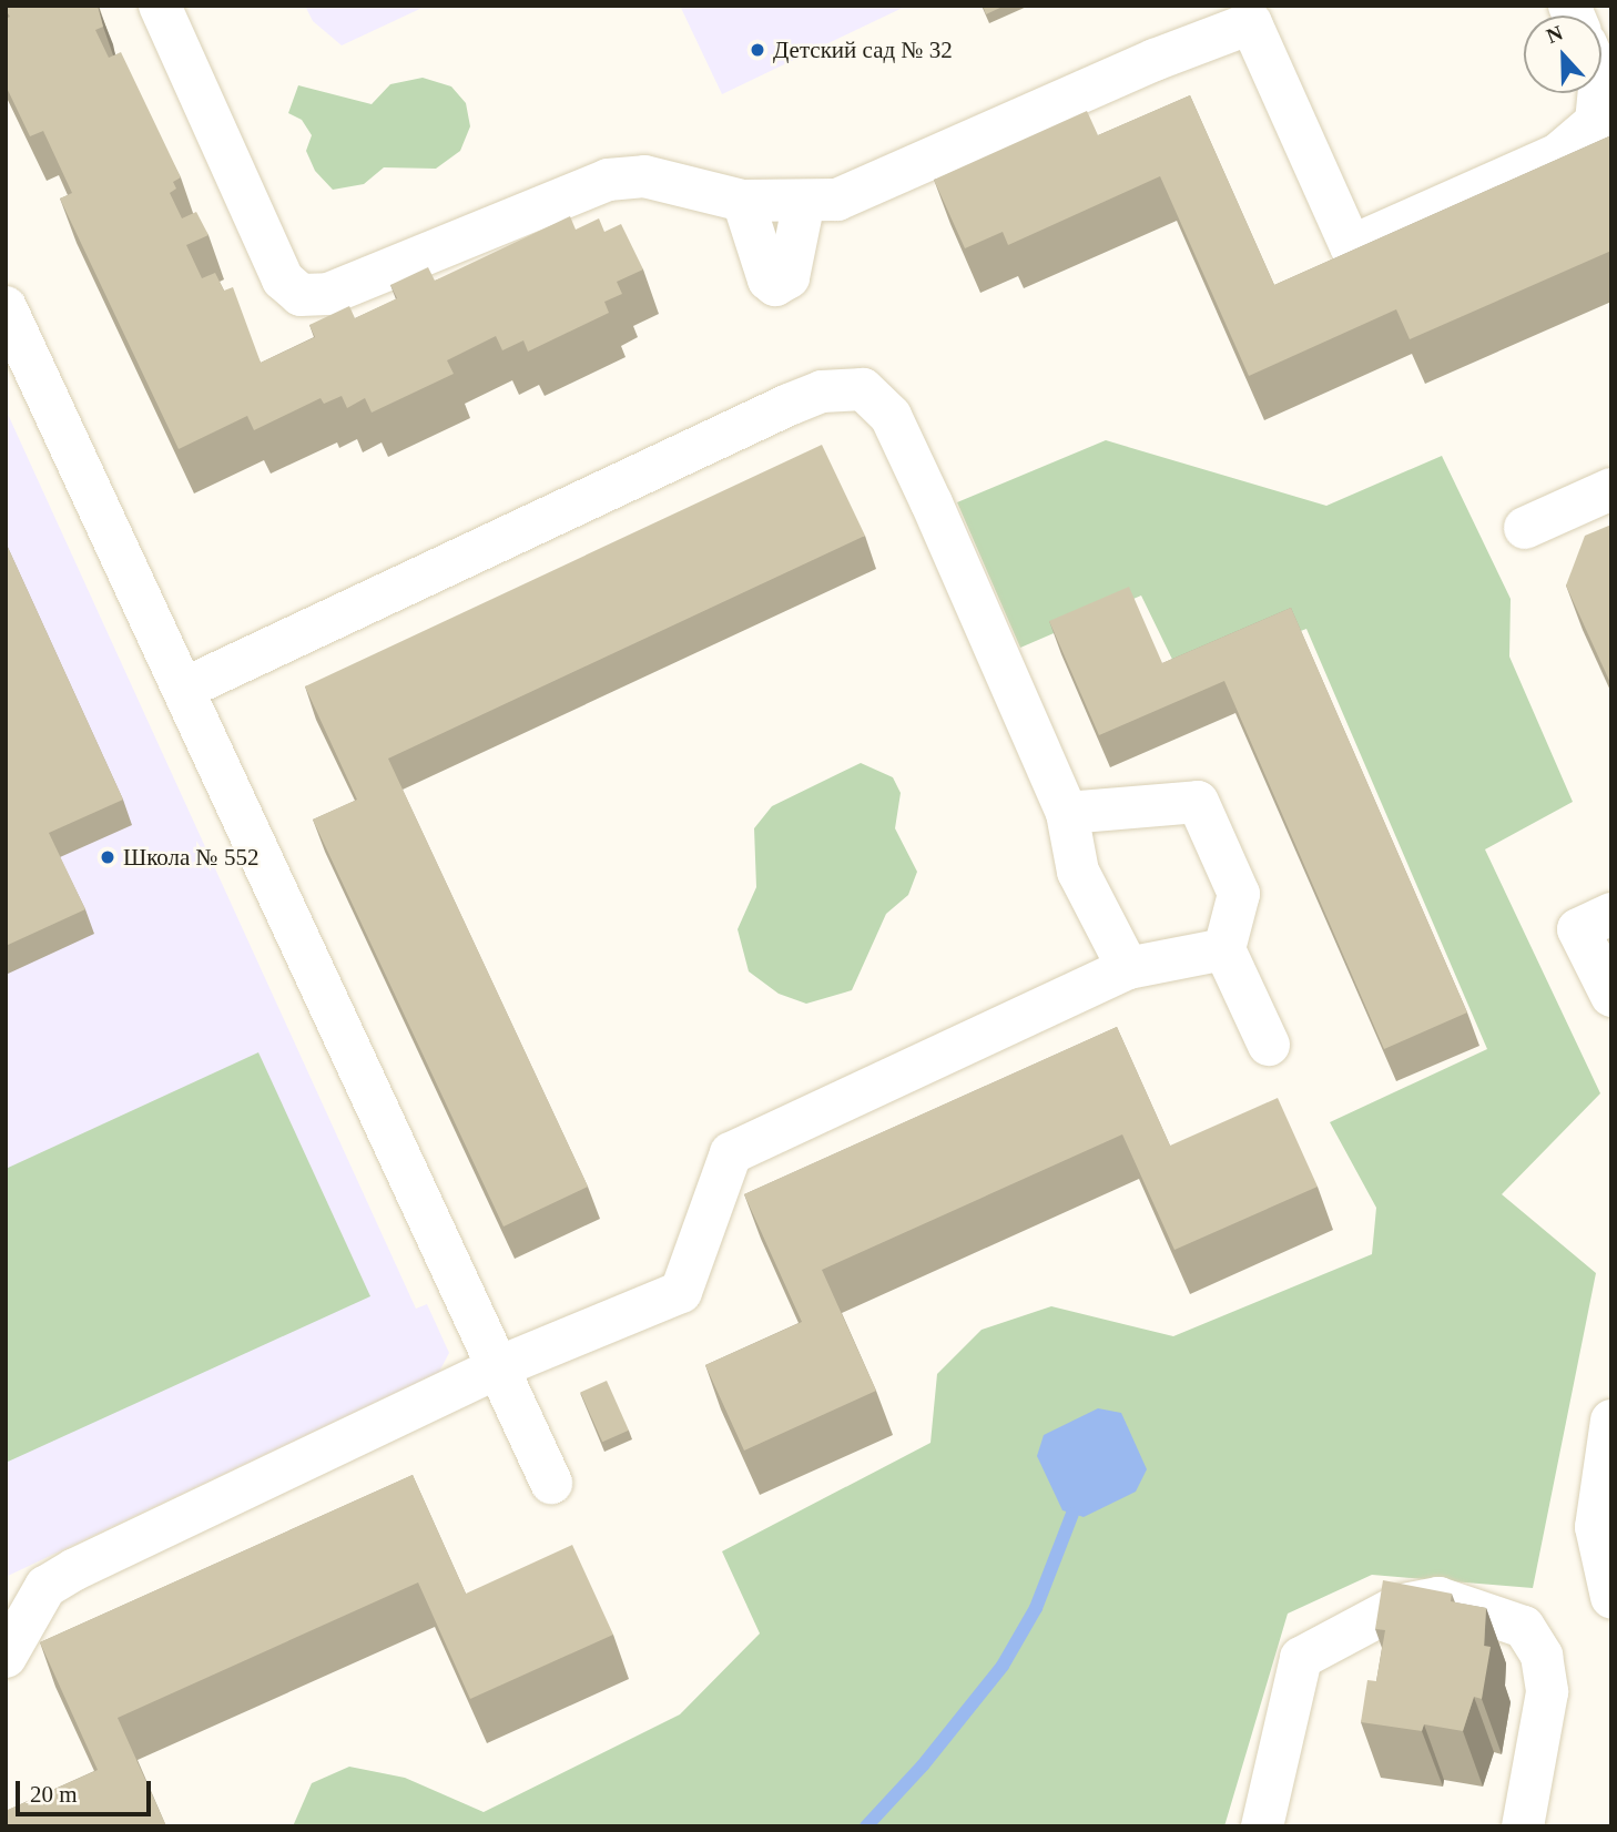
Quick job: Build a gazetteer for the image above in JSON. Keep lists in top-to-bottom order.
{
  "places": ["Детский сад № 32", "Школа № 552"],
  "scale_bar": "20 m",
  "north": "top"
}
